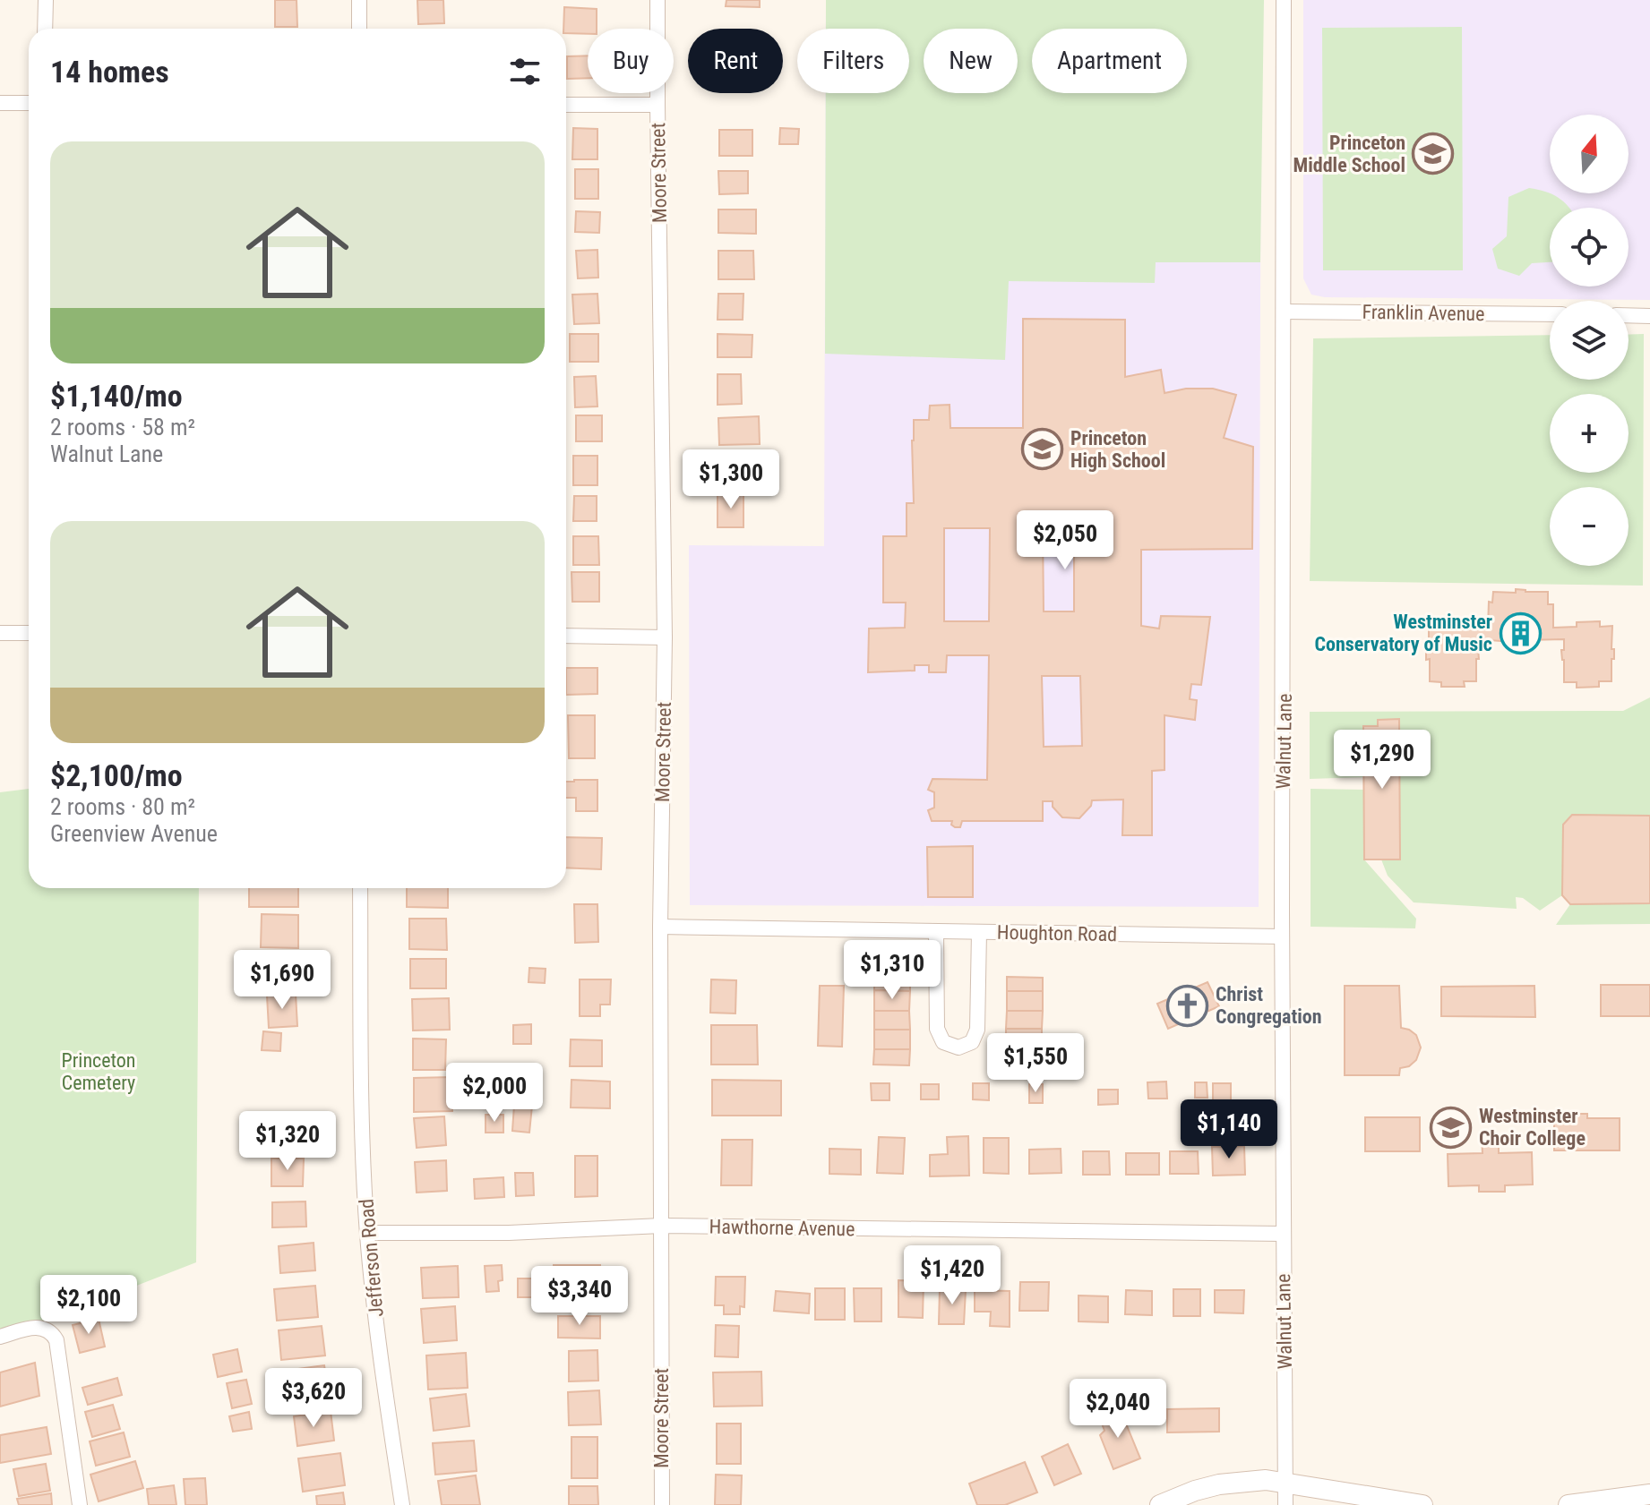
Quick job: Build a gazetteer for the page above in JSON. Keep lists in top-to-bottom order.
{
  "streets": {
    "street": [
      "Moore Street",
      "Franklin Avenue",
      "Walnut Lane",
      "Houghton Road",
      "Hawthorne Avenue",
      "Jefferson Road"
    ]
  },
  "crossings": [
    ["Moore Street", "Houghton Road"],
    ["Moore Street", "Hawthorne Avenue"],
    ["Franklin Avenue", "Walnut Lane"],
    ["Walnut Lane", "Houghton Road"],
    ["Walnut Lane", "Hawthorne Avenue"],
    ["Hawthorne Avenue", "Jefferson Road"]
  ],
  "parks": ["Princeton Cemetery"],
  "places": {
    "school or university": ["Princeton Middle School", "Princeton High School", "Westminster Choir College"],
    "building": ["Westminster Conservatory of Music"],
    "church": ["Christ Congregation"]
  },
  "north": "top",
  "page": {
    "chip": [
      "Buy",
      "Rent",
      "Filters",
      "New",
      "Apartment"
    ],
    "heading": "14 homes",
    "map_buttons": ["+", "−"],
    "list": [
      {
        "name": "$1,140/mo",
        "note": "2 rooms · 58 m² · Walnut Lane"
      },
      {
        "name": "$2,100/mo",
        "note": "2 rooms · 80 m² · Greenview Avenue"
      }
    ],
    "price": [
      "$1,300",
      "$2,050",
      "$1,290",
      "$1,310",
      "$1,690",
      "$1,550",
      "$2,000",
      "$1,140",
      "$1,320",
      "$1,420",
      "$3,340",
      "$2,100",
      "$3,620",
      "$2,040"
    ]
  }
}
